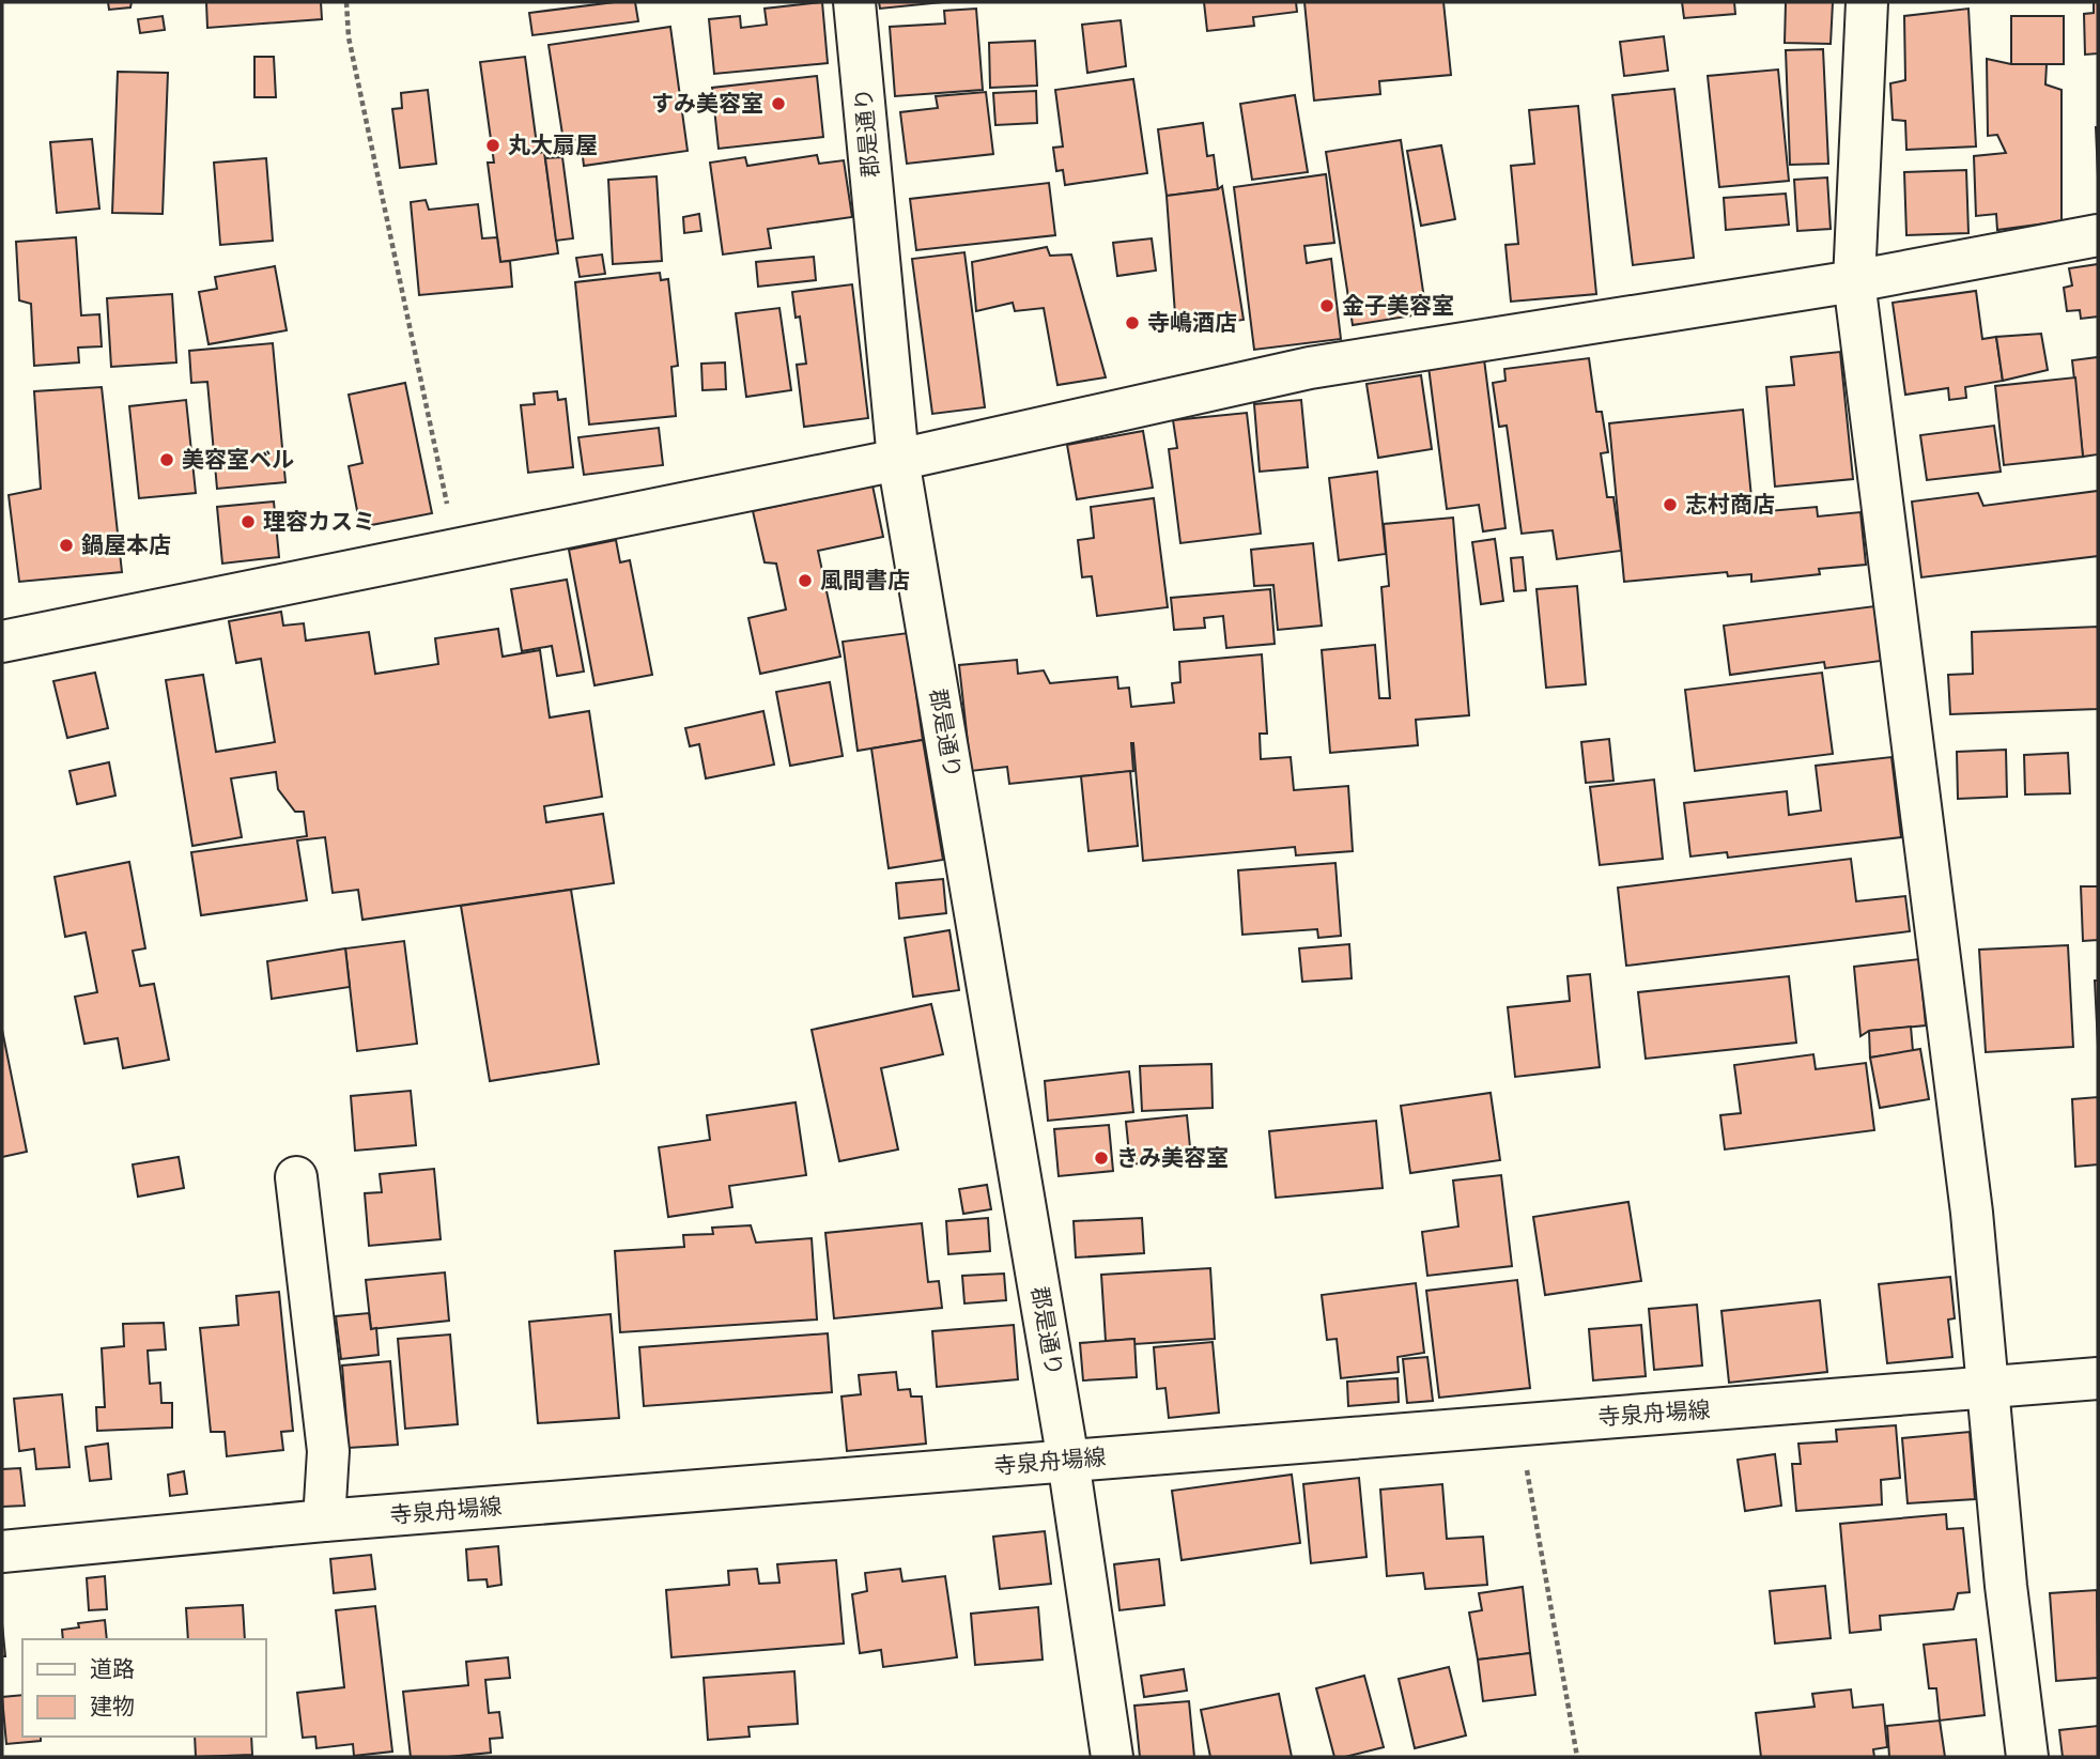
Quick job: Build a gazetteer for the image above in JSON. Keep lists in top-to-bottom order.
{
  "streets": {
    "street": ["郡是通り", "寺泉舟場線"]
  },
  "crossings": [
    ["郡是通り", "寺泉舟場線"]
  ],
  "places": [
    "すみ美容室",
    "丸大扇屋",
    "金子美容室",
    "寺嶋酒店",
    "美容室ベル",
    "志村商店",
    "理容カスミ",
    "鍋屋本店",
    "風間書店",
    "きみ美容室"
  ],
  "legend": ["道路", "建物"]
}
